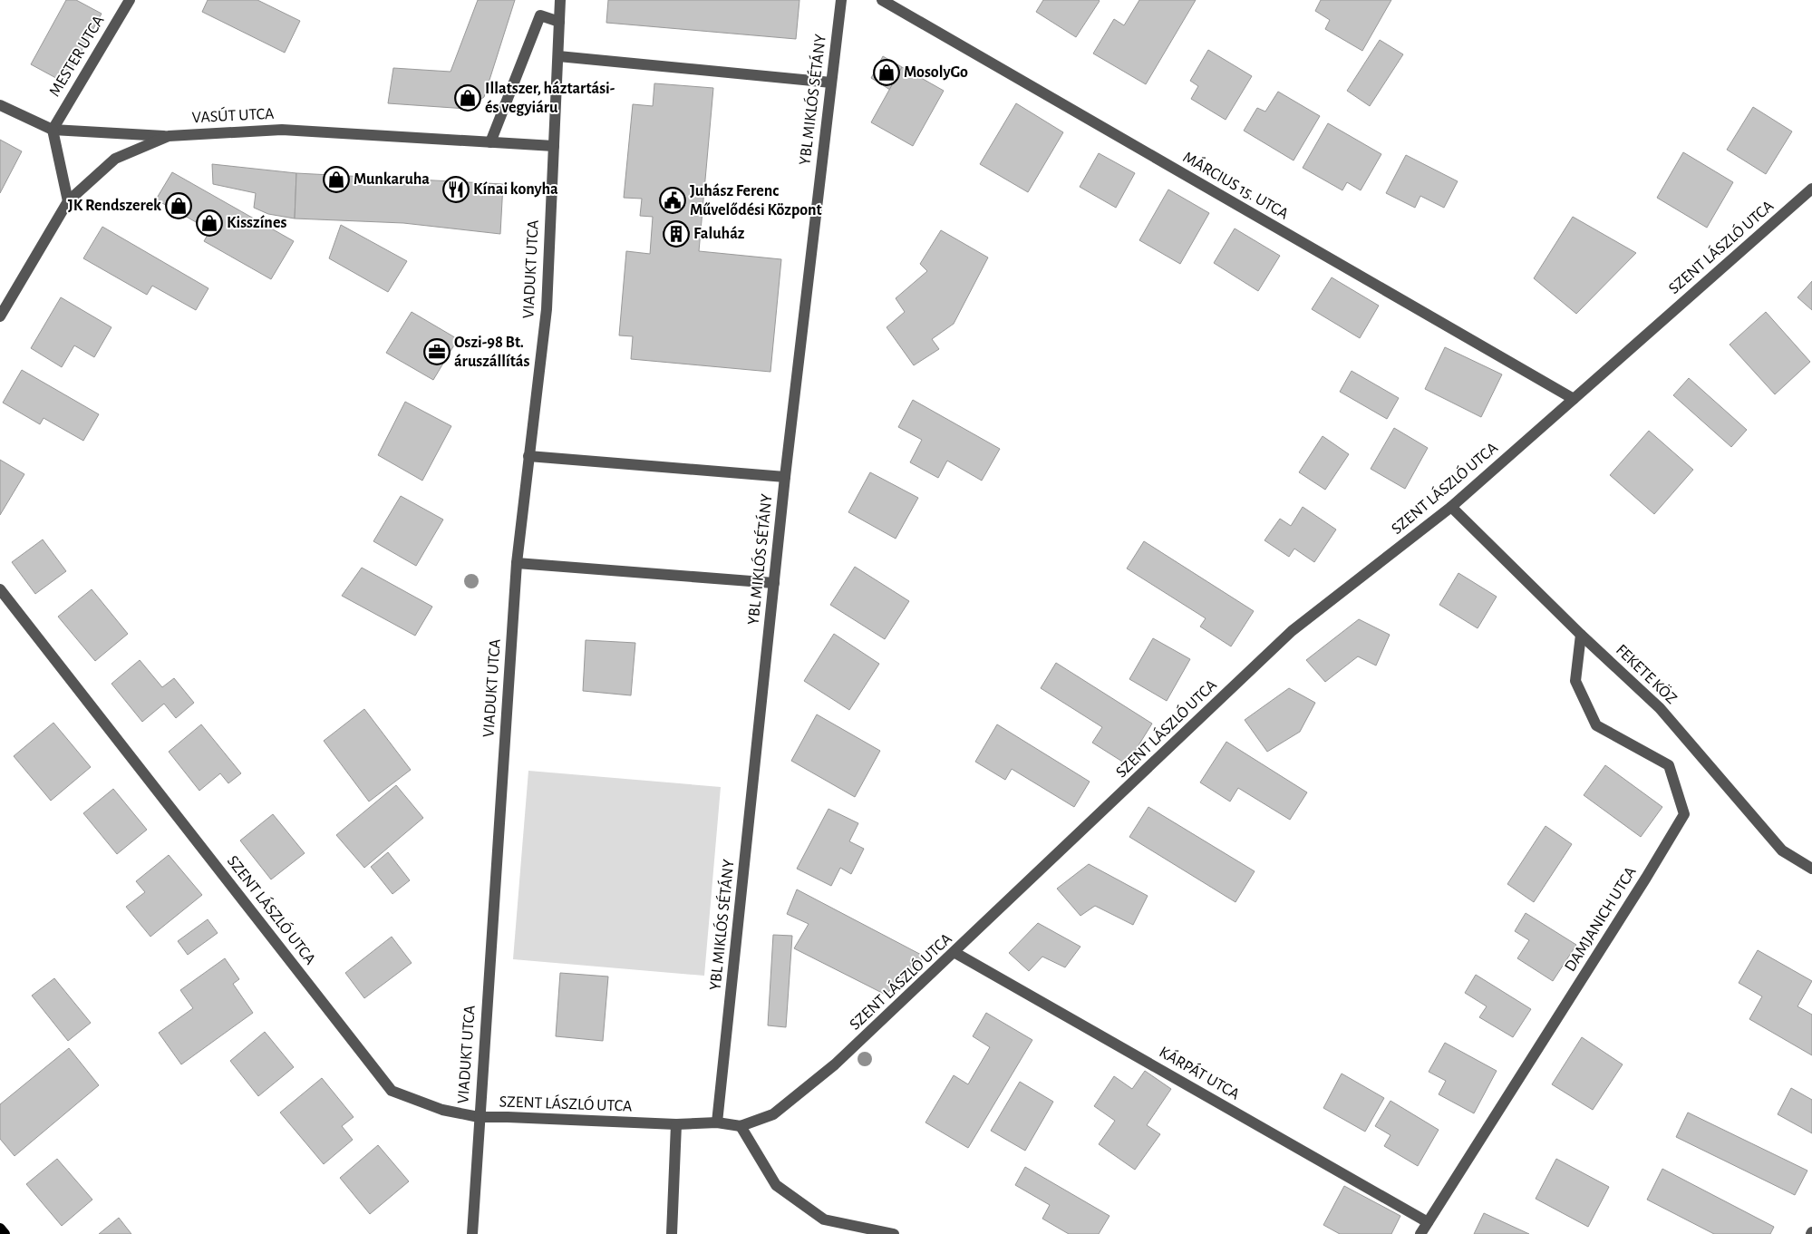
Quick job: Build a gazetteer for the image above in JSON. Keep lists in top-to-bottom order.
{
  "streets": {
    "street": [
      "MESTER UTCA",
      "YBL MIKLÓS SÉTÁNY",
      "VASÚT UTCA",
      "MÁRCIUS 15. UTCA",
      "SZENT LÁSZLÓ UTCA",
      "VIADUKT UTCA",
      "FEKETE KÖZ",
      "DAMJANICH UTCA",
      "KÁRPÁT UTCA"
    ]
  },
  "crossings": [
    ["YBL MIKLÓS SÉTÁNY", "SZENT LÁSZLÓ UTCA"],
    ["VASÚT UTCA", "VIADUKT UTCA"],
    ["MÁRCIUS 15. UTCA", "SZENT LÁSZLÓ UTCA"],
    ["SZENT LÁSZLÓ UTCA", "VIADUKT UTCA"],
    ["SZENT LÁSZLÓ UTCA", "FEKETE KÖZ"],
    ["SZENT LÁSZLÓ UTCA", "KÁRPÁT UTCA"],
    ["FEKETE KÖZ", "DAMJANICH UTCA"],
    ["DAMJANICH UTCA", "KÁRPÁT UTCA"]
  ],
  "places": {
    "shop": [
      "MosolyGo",
      "Illatszer, háztartási- és vegyiáru",
      "Munkaruha",
      "JK Rendszerek",
      "Kisszínes"
    ],
    "restaurant": ["Kínai konyha"],
    "public building": ["Juhász Ferenc Művelődési Központ"],
    "building": ["Faluház"],
    "office": ["Oszi-98 Bt. áruszállítás"]
  }
}
